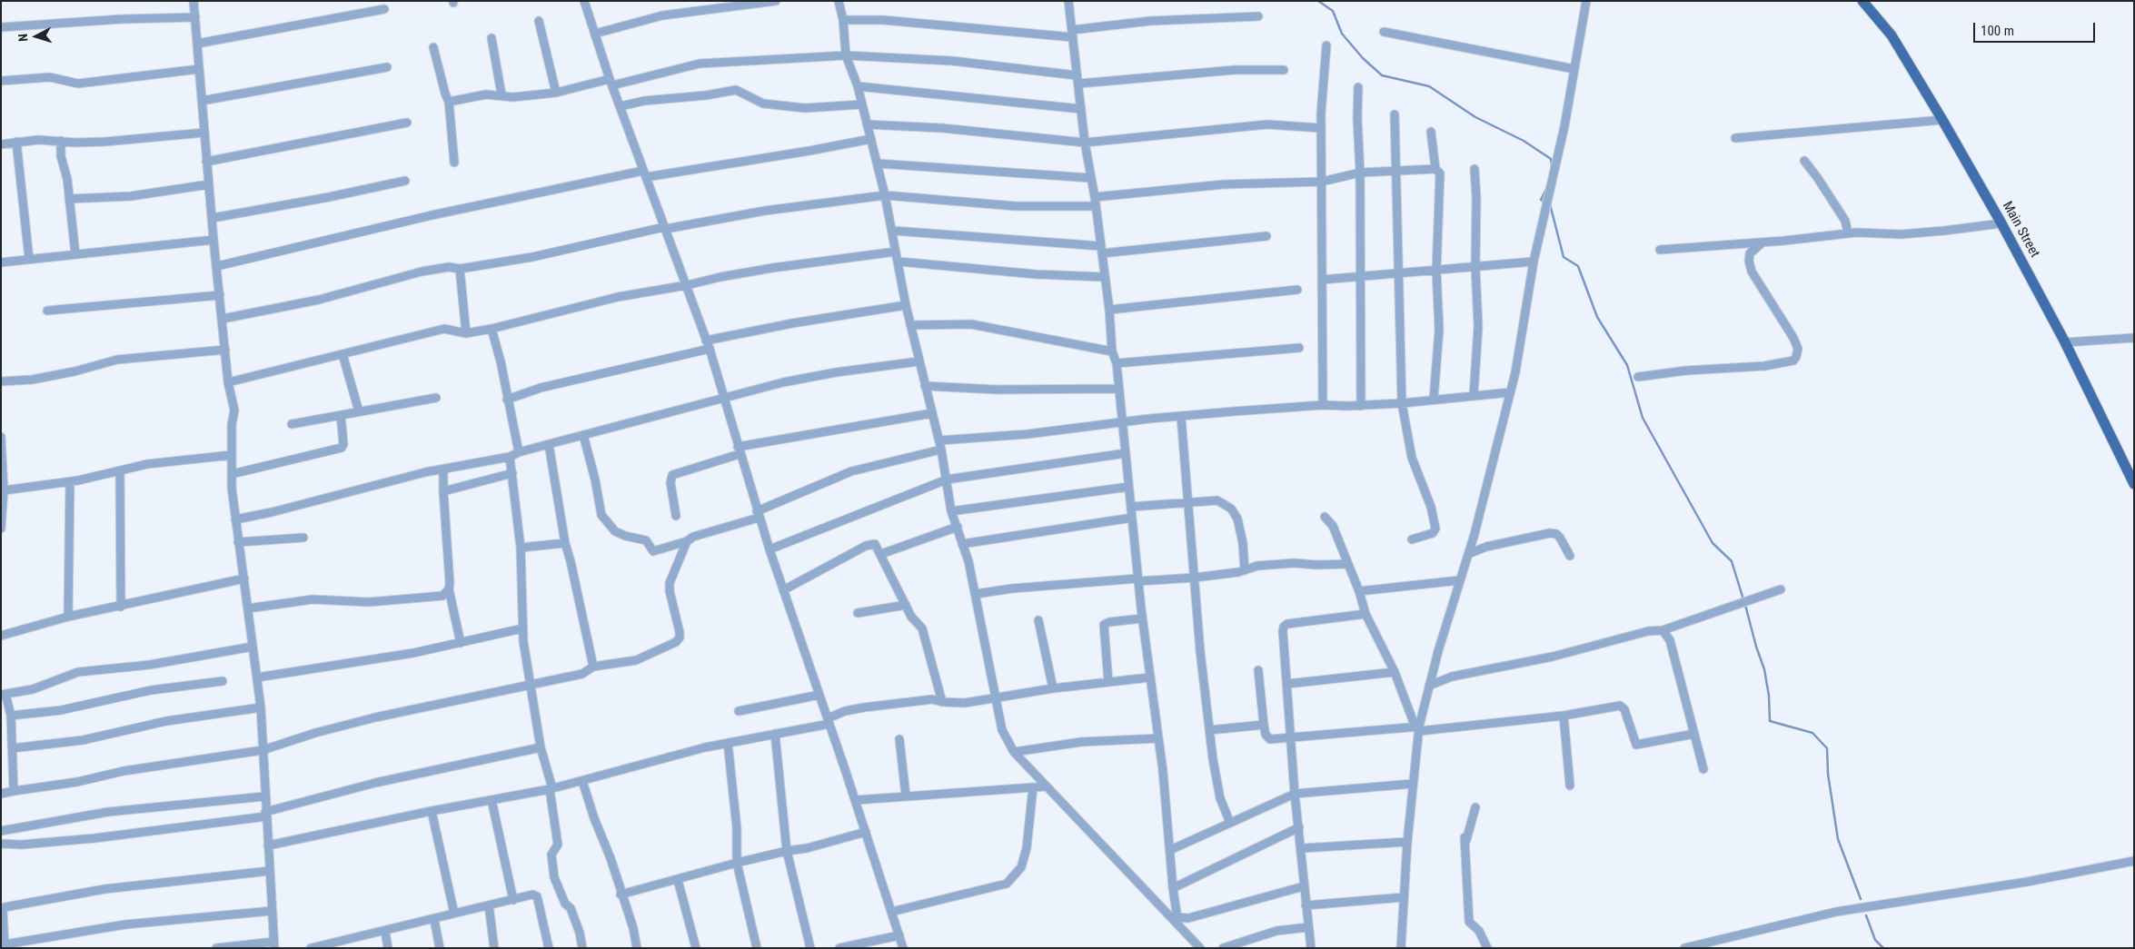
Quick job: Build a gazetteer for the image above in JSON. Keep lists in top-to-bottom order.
{
  "streets": {
    "main road": ["Main Street"]
  },
  "scale_bar": "100 m",
  "north": "left"
}
